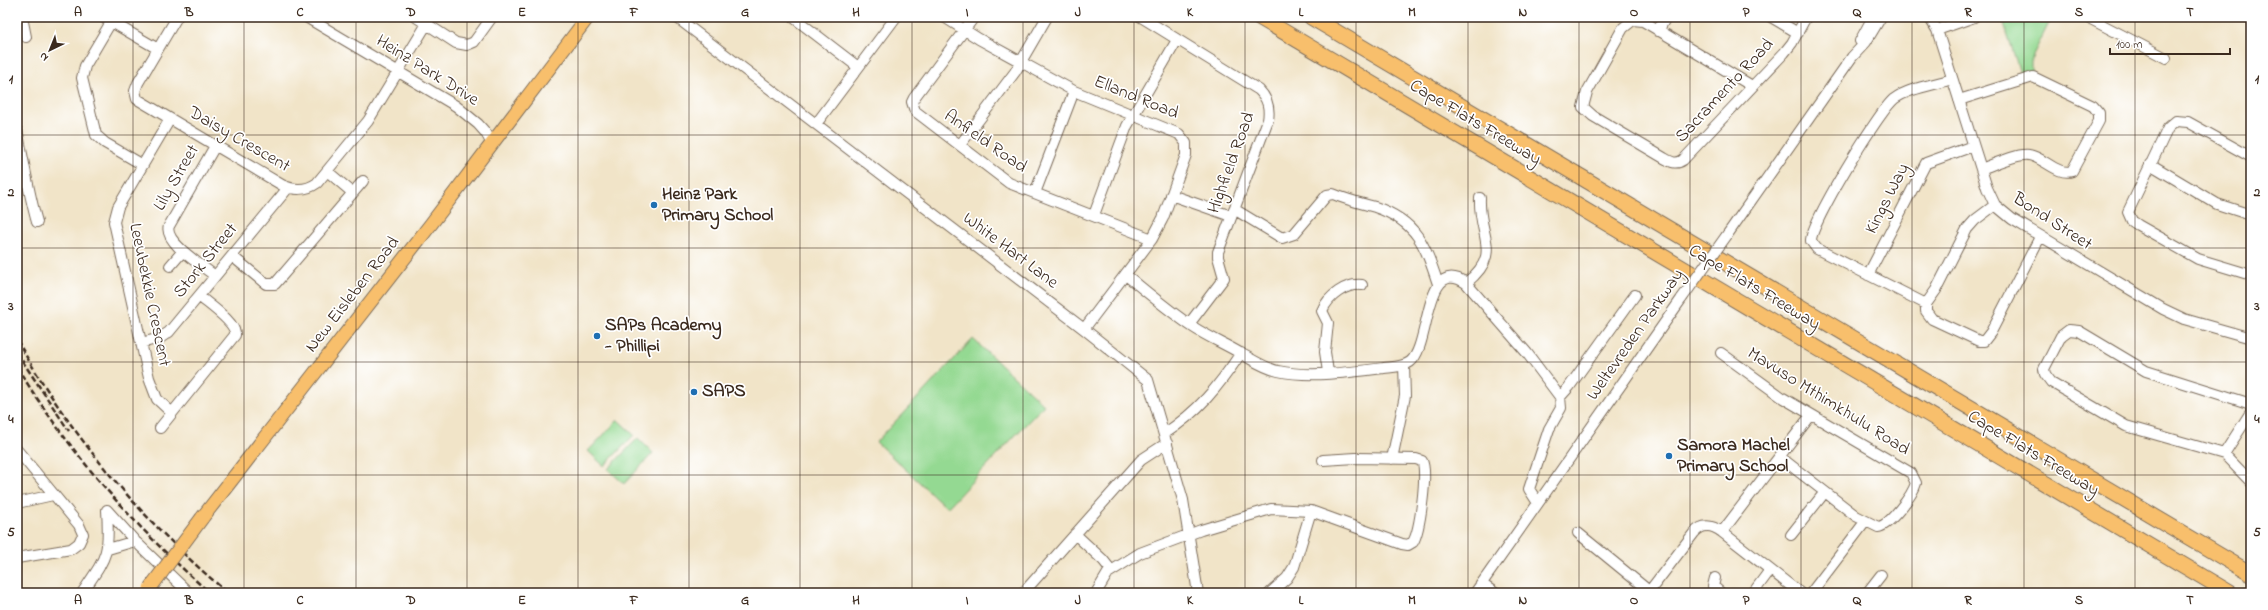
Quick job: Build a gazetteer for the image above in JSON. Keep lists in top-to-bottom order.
{
  "streets": {
    "highway": ["Cape Flats Freeway"],
    "main road": ["New Eisleben Road"],
    "street": [
      "Heinz Park Drive",
      "Sacramento Road",
      "Elland Road",
      "Daisy Crescent",
      "Anfield Road",
      "Highfield Road",
      "Lily Street",
      "Kings Way",
      "Bond Street",
      "White Hart Lane",
      "Stork Street",
      "Leeubekkie Crescent",
      "Weltevreden Parkway",
      "Mavuso Mthimkhulu Road"
    ]
  },
  "crossings": [
    ["Heinz Park Drive", "Daisy Crescent"],
    ["Heinz Park Drive", "New Eisleben Road"],
    ["Elland Road", "Anfield Road"],
    ["Elland Road", "White Hart Lane"],
    ["Daisy Crescent", "Lily Street"],
    ["Daisy Crescent", "Stork Street"],
    ["Daisy Crescent", "Leeubekkie Crescent"],
    ["Lily Street", "Stork Street"],
    ["Kings Way", "Bond Street"],
    ["Stork Street", "Leeubekkie Crescent"]
  ],
  "places": [
    "Heinz Park Primary School",
    "SAPs Academy - Phillipi",
    "SAPS",
    "Samora Machel Primary School"
  ],
  "scale_bar": "100 m",
  "north": "bottom left",
  "grid": {
    "columns": [
      "A",
      "B",
      "C",
      "D",
      "E",
      "F",
      "G",
      "H",
      "I",
      "J",
      "K",
      "L",
      "M",
      "N",
      "O",
      "P",
      "Q",
      "R",
      "S",
      "T"
    ],
    "rows": [
      "1",
      "2",
      "3",
      "4",
      "5"
    ]
  }
}
